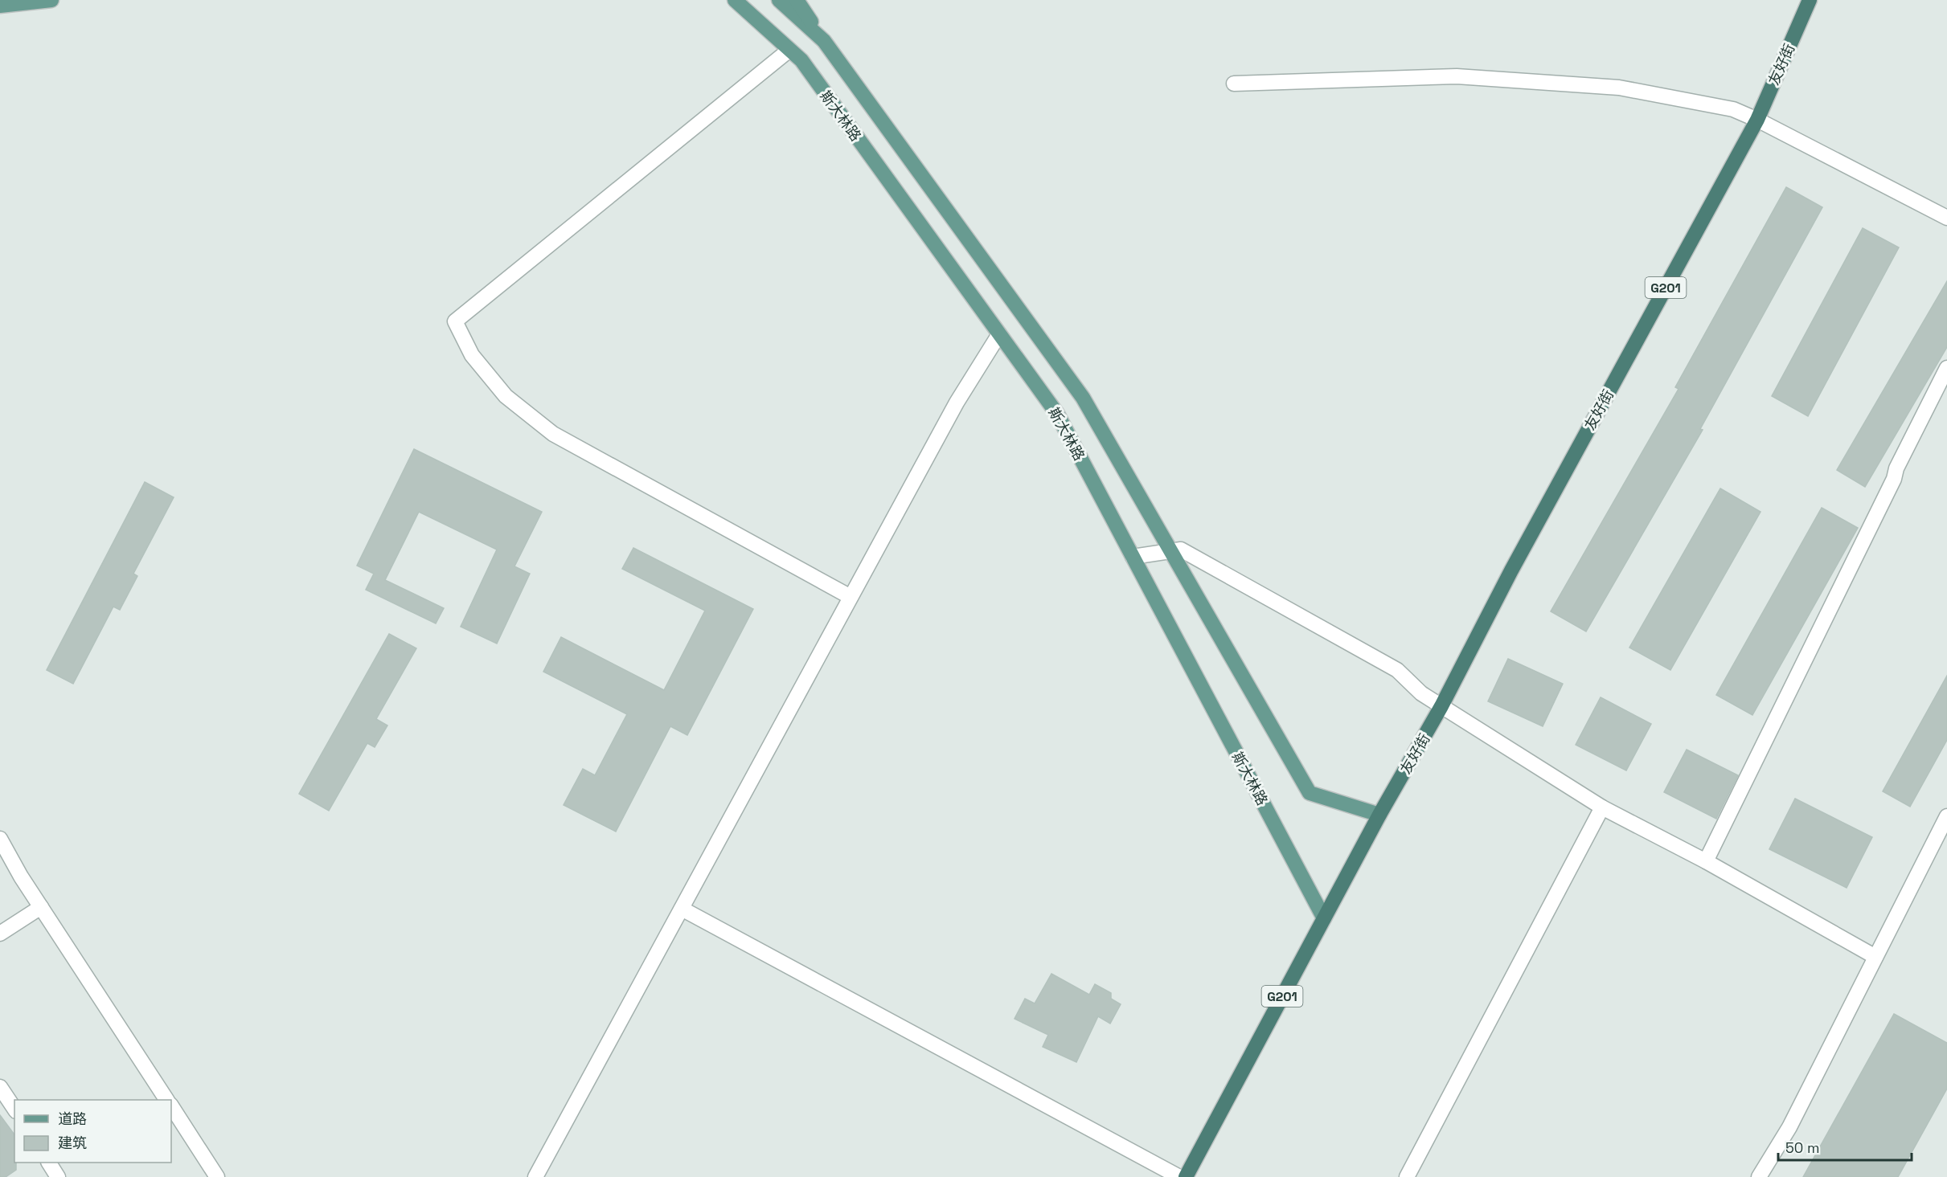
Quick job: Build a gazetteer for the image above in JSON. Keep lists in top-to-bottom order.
{
  "streets": {
    "highway": ["友好街", "G201"],
    "main road": ["斯大林路"]
  },
  "crossings": [
    ["友好街", "斯大林路"],
    ["友好街", "G201"],
    ["斯大林路", "G201"]
  ],
  "legend": ["道路", "建筑"],
  "scale_bar": "50 m"
}
